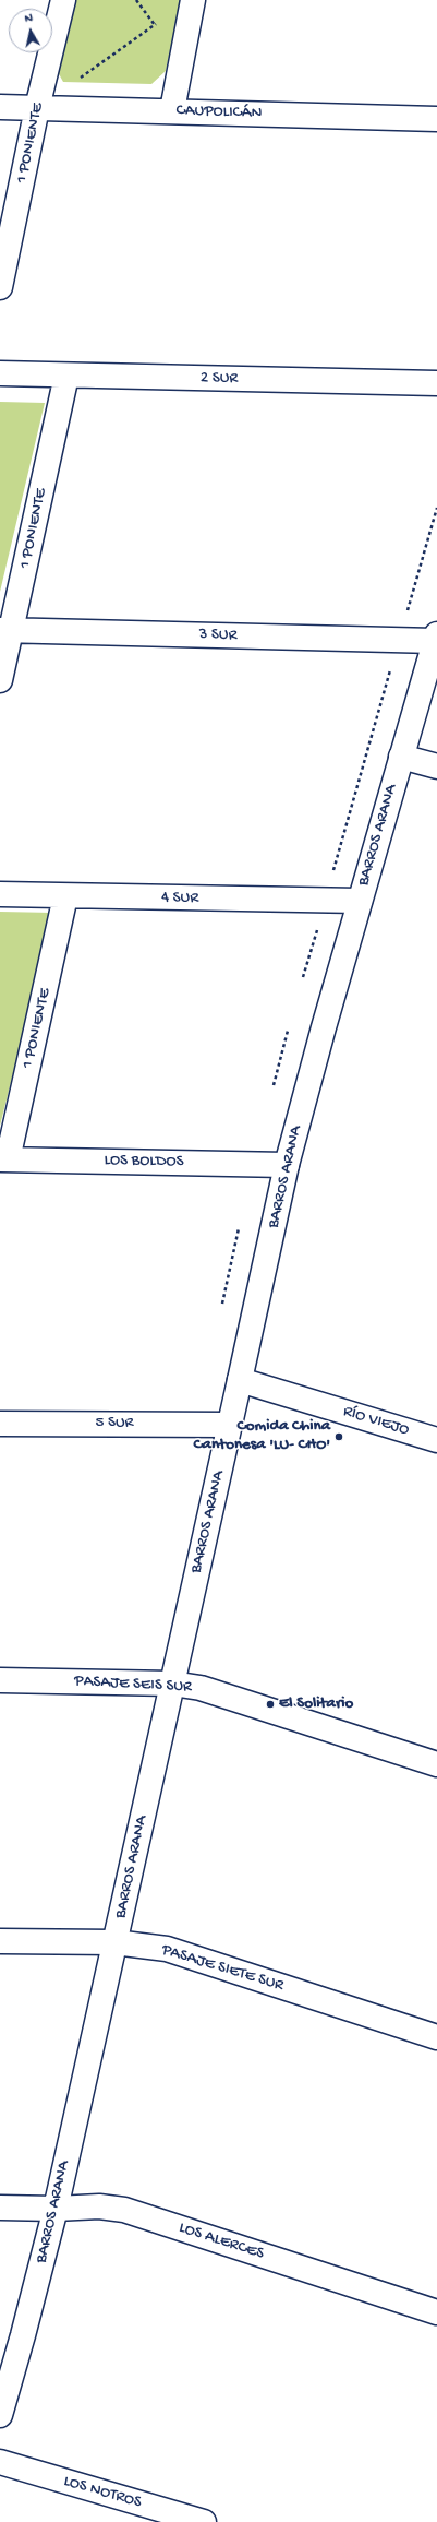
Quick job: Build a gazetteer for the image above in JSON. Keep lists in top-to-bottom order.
{
  "streets": {
    "street": [
      "CAUPOLICÁN",
      "1 PONIENTE",
      "2 SUR",
      "3 SUR",
      "BARROS ARANA",
      "4 SUR",
      "LOS BOLDOS",
      "RÍO VIEJO",
      "5 SUR",
      "PASAJE SEIS SUR",
      "PASAJE SIETE SUR",
      "LOS ALERCES",
      "LOS NOTROS"
    ]
  },
  "crossings": [
    ["CAUPOLICÁN", "1 PONIENTE"],
    ["1 PONIENTE", "2 SUR"],
    ["1 PONIENTE", "3 SUR"],
    ["1 PONIENTE", "4 SUR"],
    ["1 PONIENTE", "LOS BOLDOS"],
    ["3 SUR", "BARROS ARANA"],
    ["BARROS ARANA", "4 SUR"],
    ["BARROS ARANA", "LOS BOLDOS"],
    ["BARROS ARANA", "RÍO VIEJO"],
    ["BARROS ARANA", "5 SUR"],
    ["BARROS ARANA", "PASAJE SEIS SUR"],
    ["BARROS ARANA", "PASAJE SIETE SUR"],
    ["BARROS ARANA", "LOS ALERCES"]
  ],
  "places": ["Comida China Cantonesa 'LU- CHO'", "El Solitario"],
  "north": "top"
}
